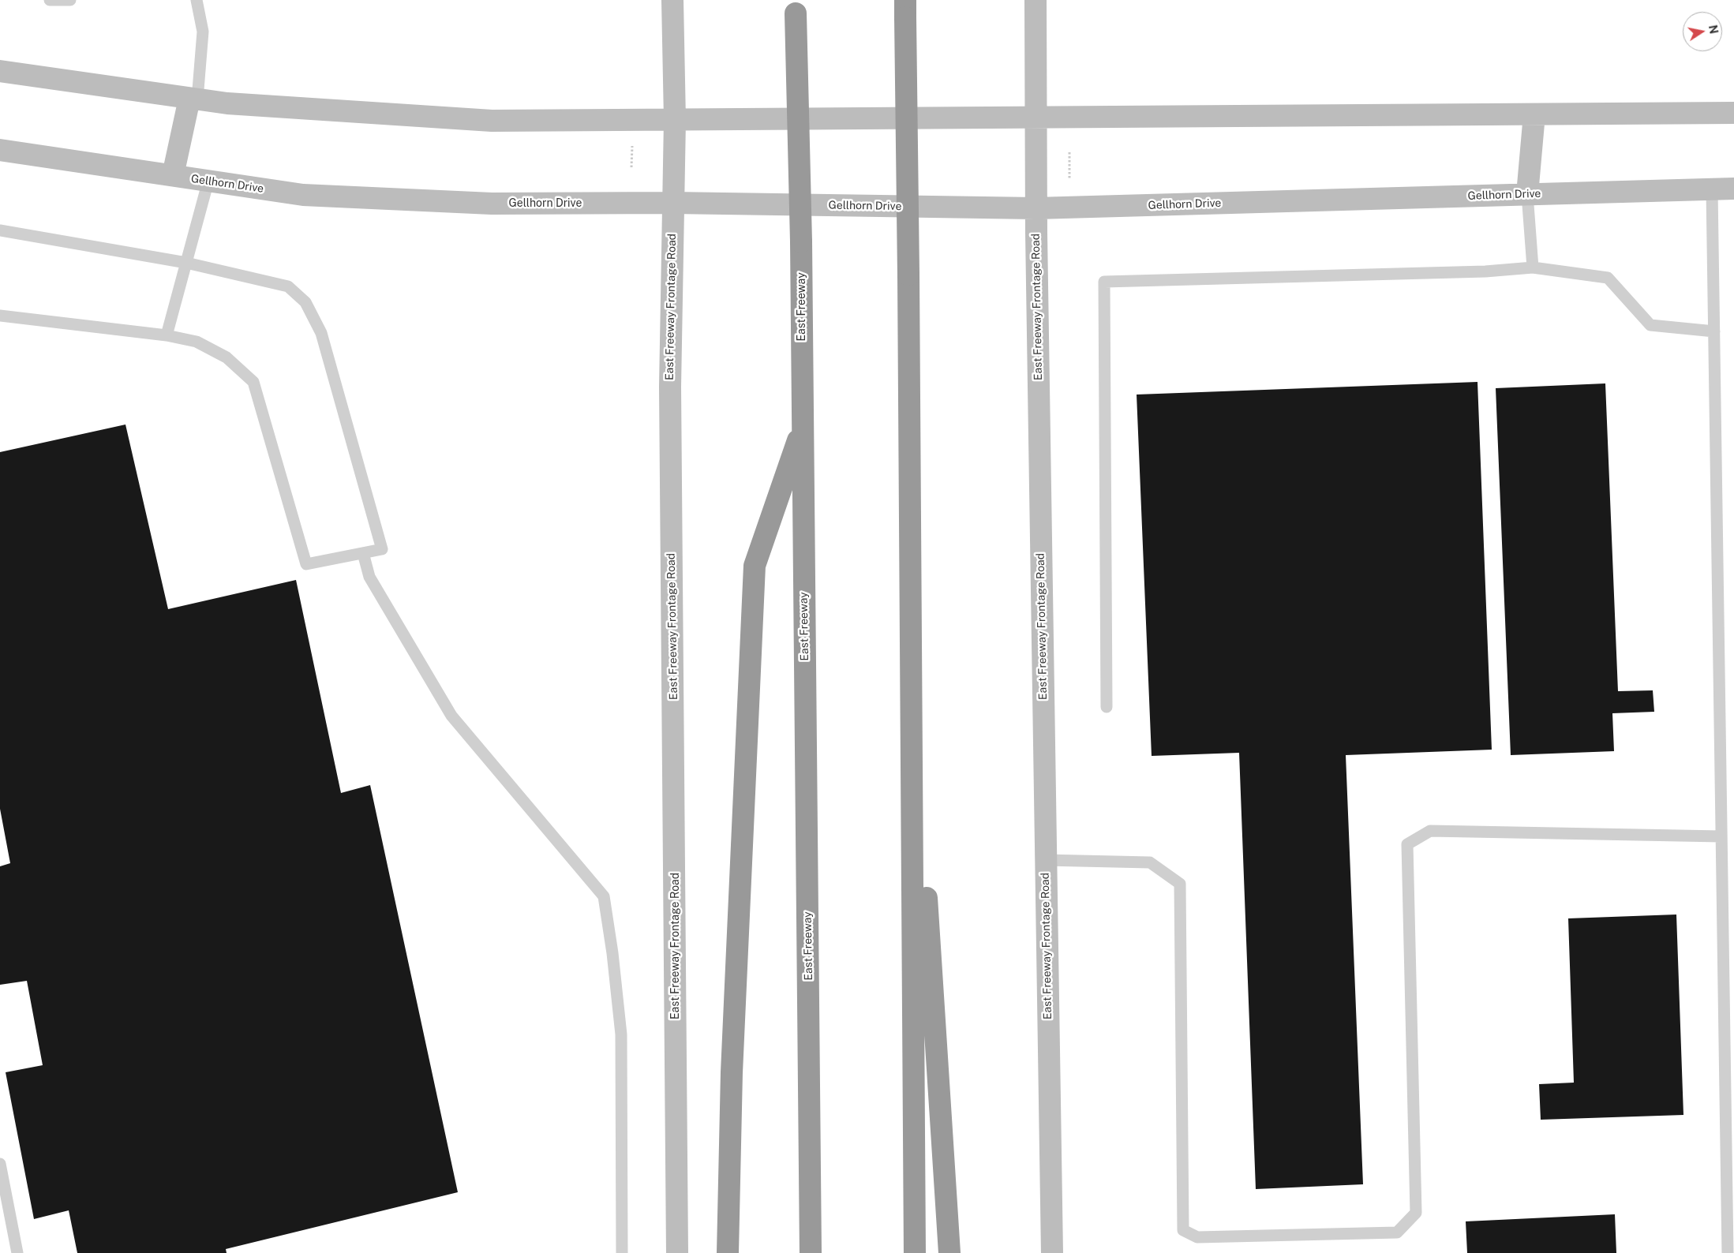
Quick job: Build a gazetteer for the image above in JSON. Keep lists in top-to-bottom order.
{
  "streets": {
    "highway": ["East Freeway"],
    "main road": ["Gellhorn Drive", "East Freeway Frontage Road"]
  },
  "crossings": [
    ["Gellhorn Drive", "East Freeway Frontage Road"]
  ],
  "north": "right"
}
